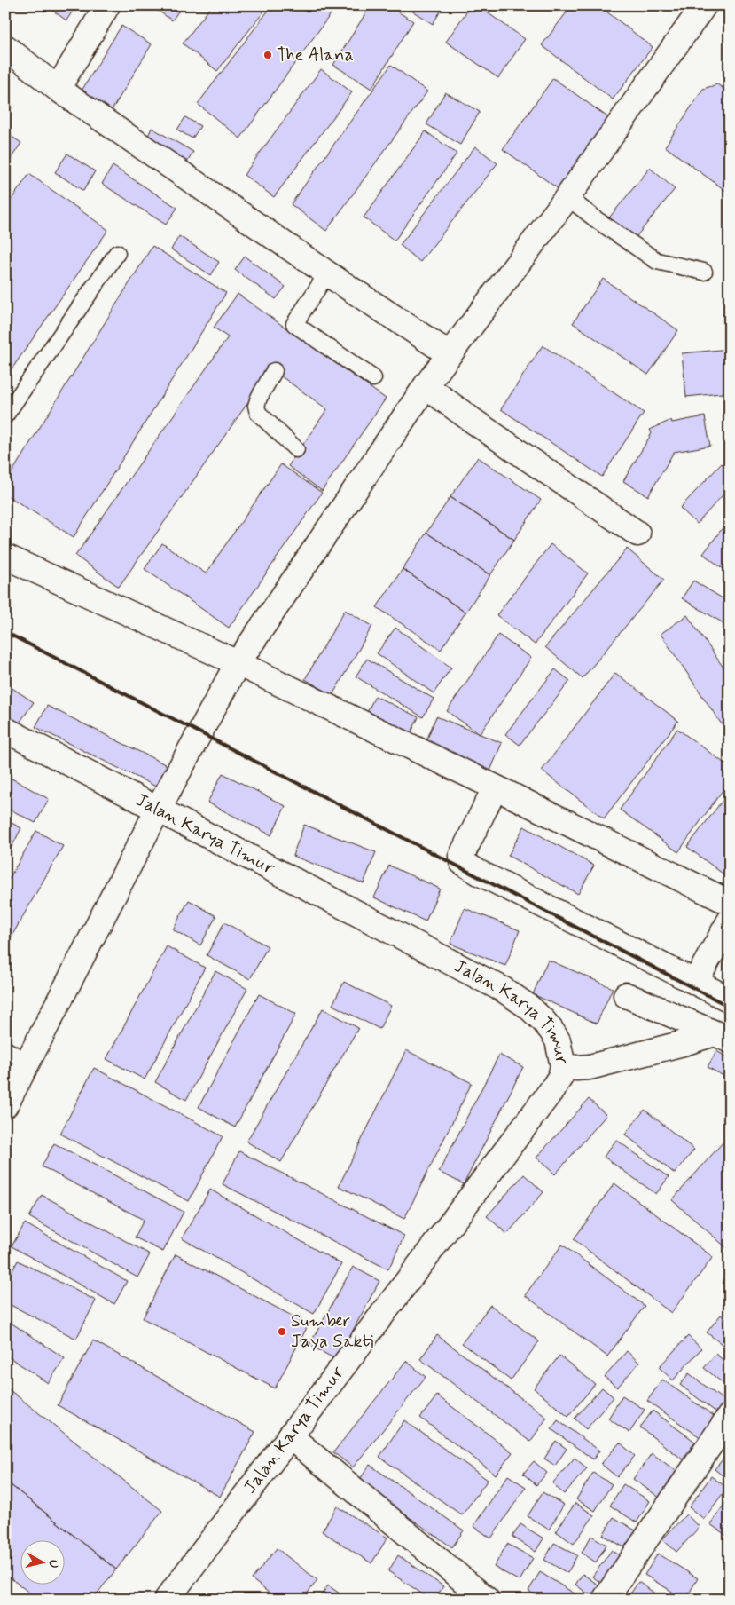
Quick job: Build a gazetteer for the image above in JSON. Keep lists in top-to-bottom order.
{
  "streets": {
    "street": ["Jalan Karya Timur"]
  },
  "places": ["The Alana", "Sumber Jaya Sakti"],
  "north": "right"
}
